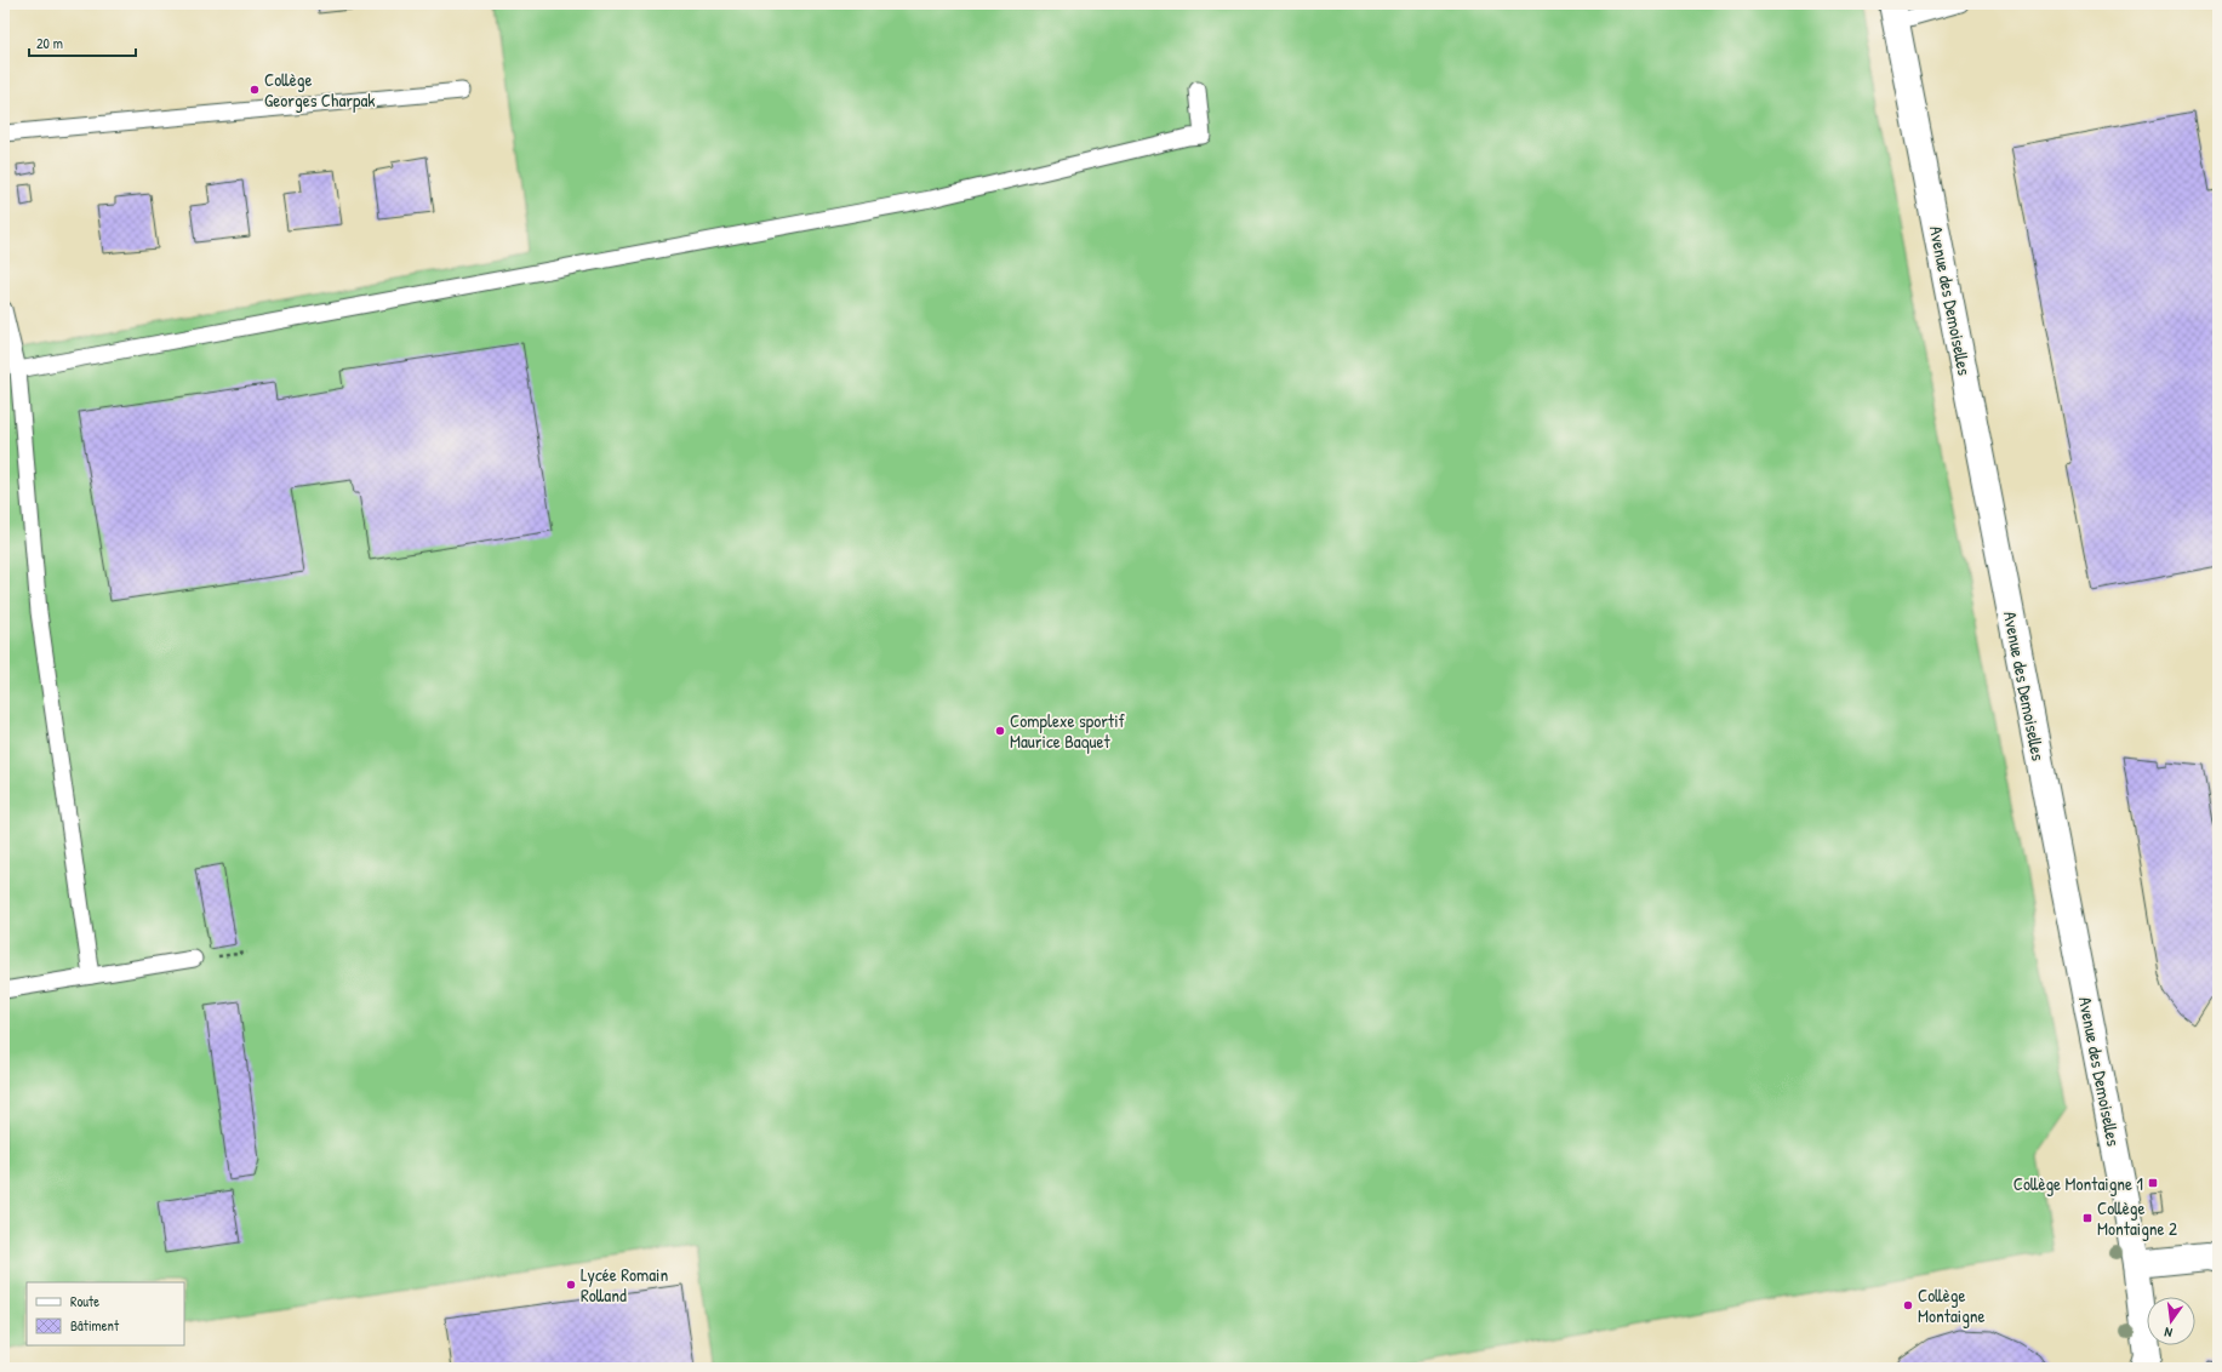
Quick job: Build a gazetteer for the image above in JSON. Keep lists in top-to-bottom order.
{
  "streets": {
    "street": ["Avenue des Demoiselles"]
  },
  "places": {
    "other": [
      "Collège Georges Charpak",
      "Complexe sportif Maurice Baquet",
      "Lycée Romain Rolland",
      "Collège Montaigne"
    ],
    "transit": ["Collège Montaigne 1", "Collège Montaigne 2"]
  },
  "legend": ["Route", "Bâtiment"],
  "scale_bar": "20 m",
  "north": "bottom"
}
